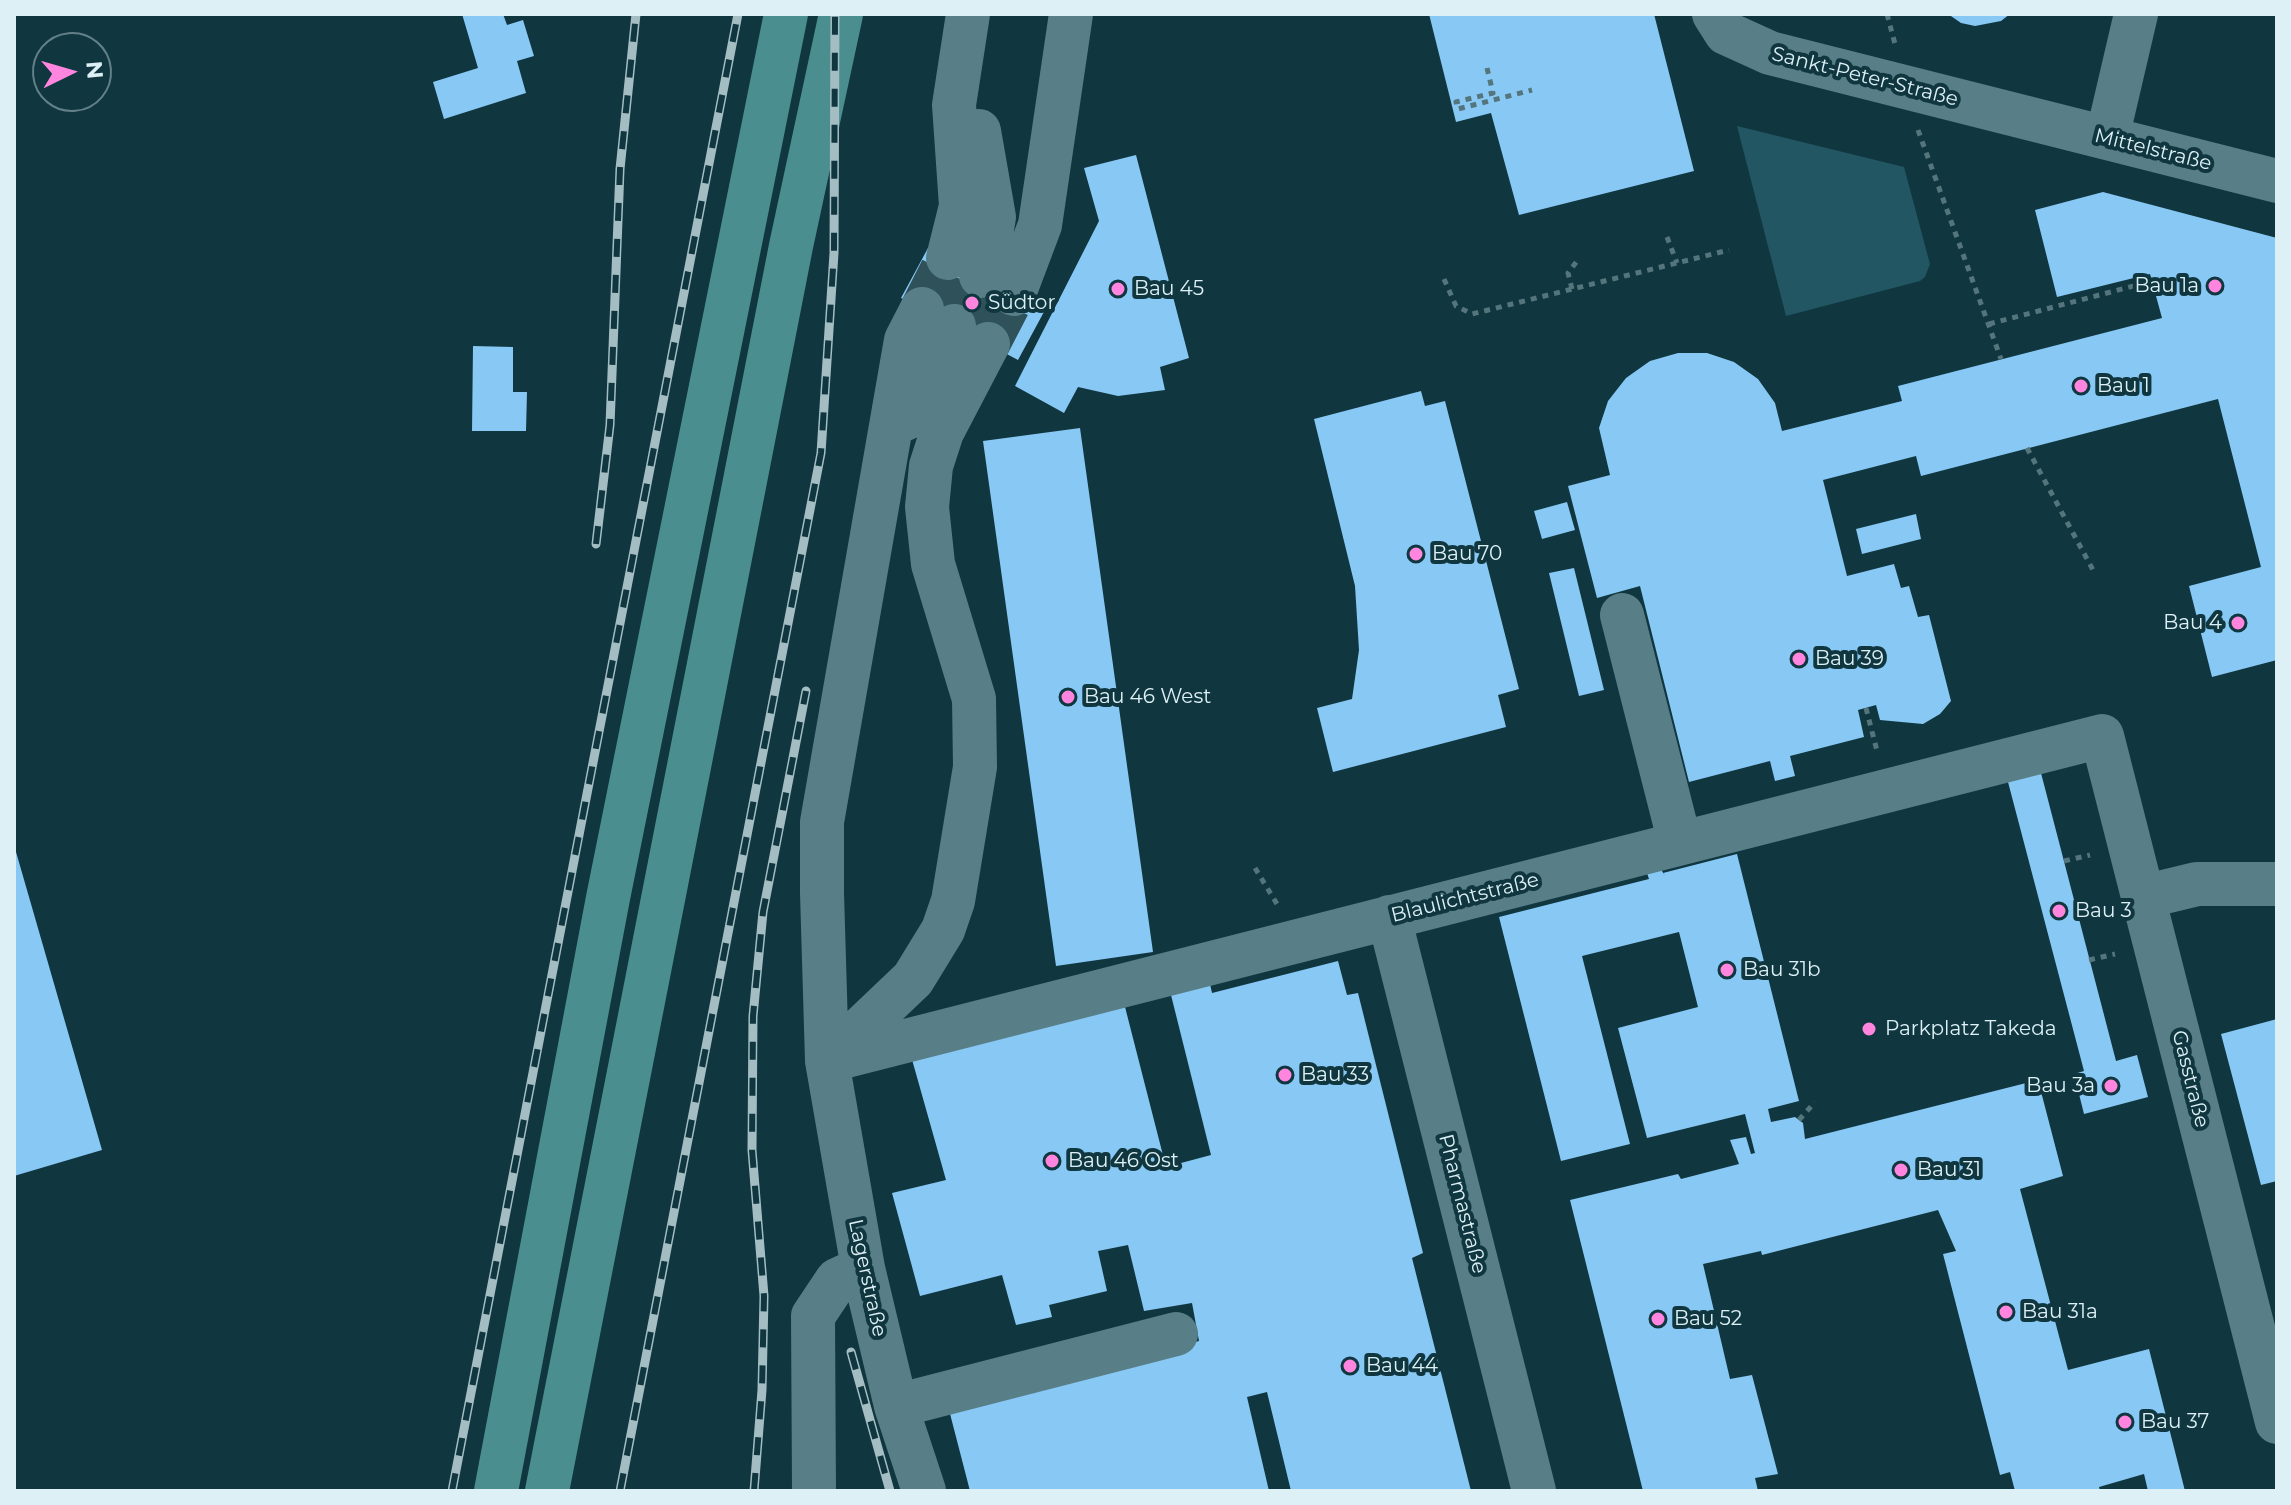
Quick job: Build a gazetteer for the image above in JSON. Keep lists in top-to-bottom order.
{
  "streets": {
    "street": [
      "Sankt-Peter-Straße",
      "Mittelstraße",
      "Blaulichtstraße",
      "Gasstraße",
      "Pharmastraße",
      "Lagerstraße"
    ]
  },
  "crossings": [
    ["Sankt-Peter-Straße", "Mittelstraße"],
    ["Blaulichtstraße", "Gasstraße"],
    ["Blaulichtstraße", "Pharmastraße"],
    ["Blaulichtstraße", "Lagerstraße"]
  ],
  "places": [
    "Bau 1a",
    "Bau 45",
    "Südtor",
    "Bau 1",
    "Bau 70",
    "Bau 4",
    "Bau 39",
    "Bau 46 West",
    "Bau 3",
    "Bau 31b",
    "Parkplatz Takeda",
    "Bau 33",
    "Bau 3a",
    "Bau 46 Ost",
    "Bau 31",
    "Bau 31a",
    "Bau 52",
    "Bau 44",
    "Bau 37"
  ],
  "north": "right"
}
